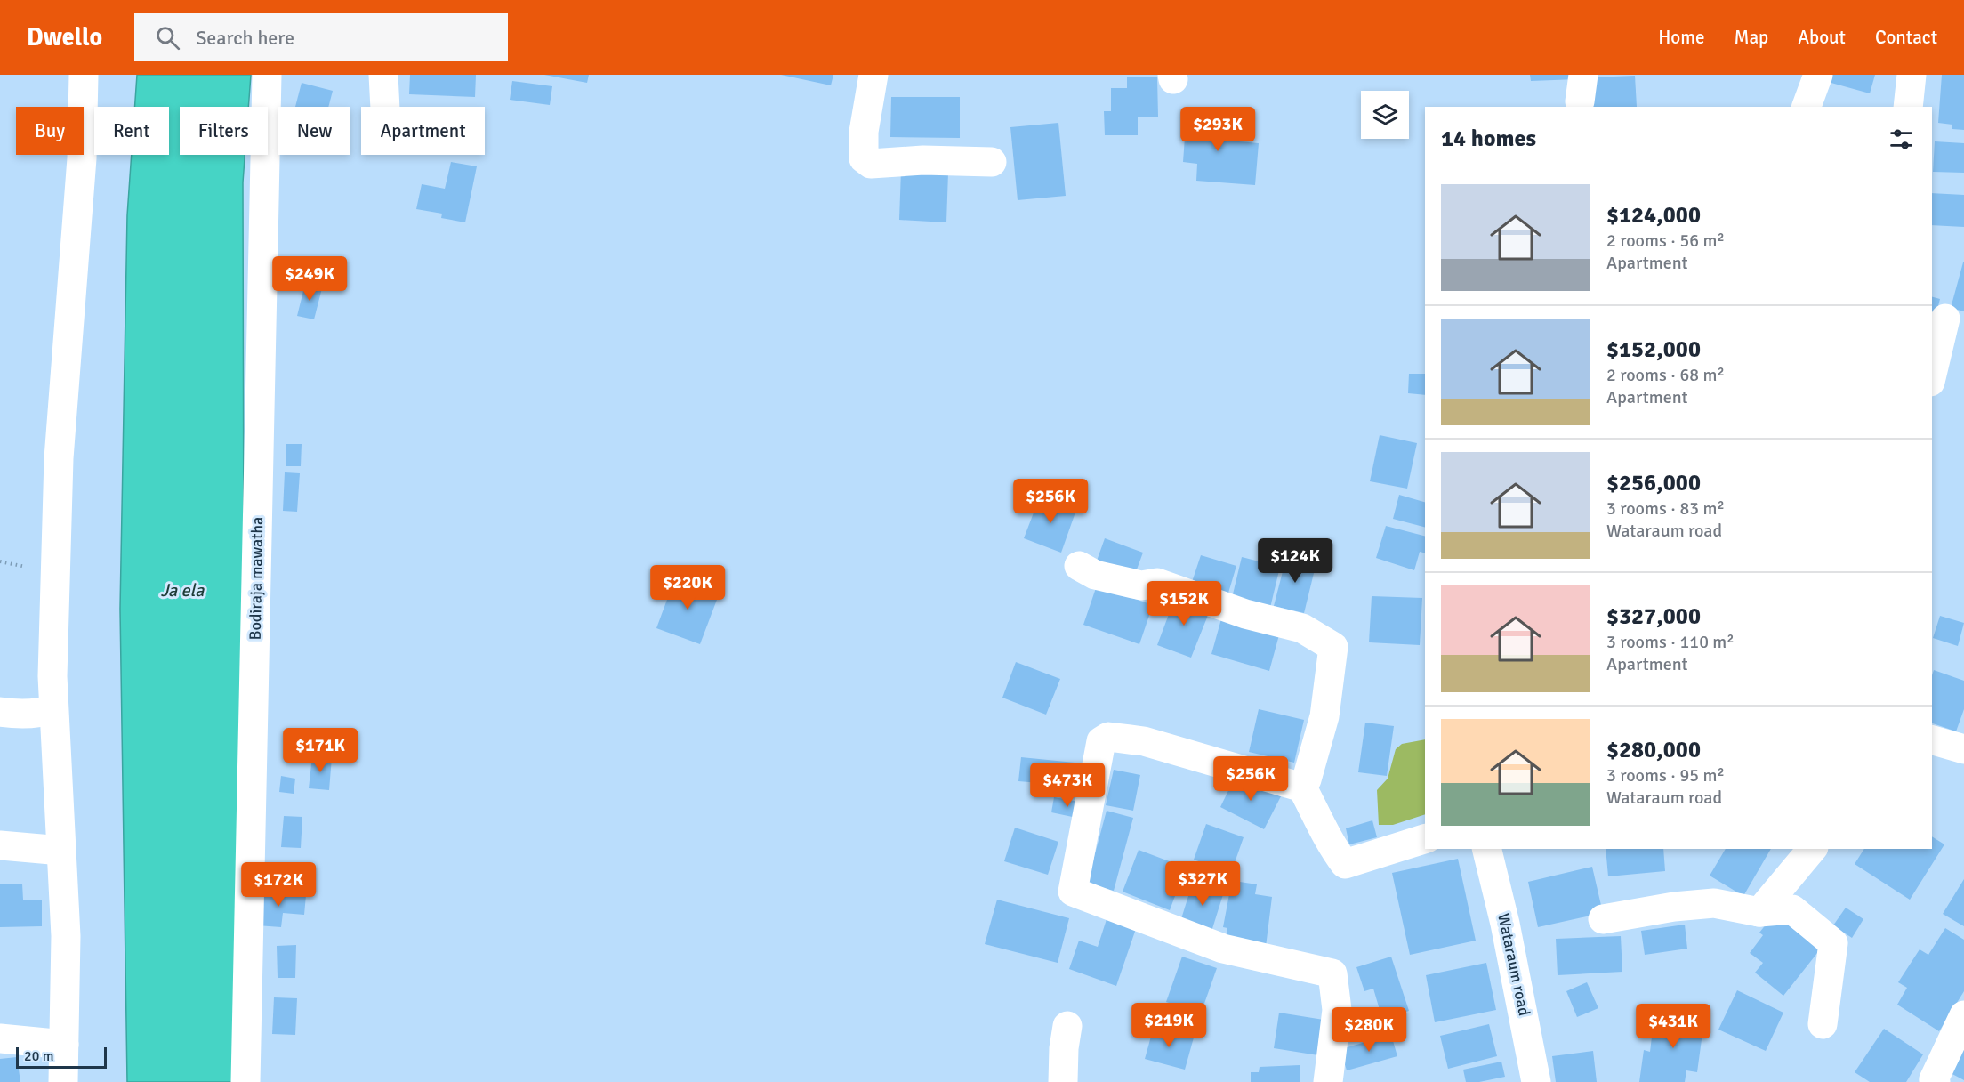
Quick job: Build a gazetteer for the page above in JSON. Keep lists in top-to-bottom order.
{
  "streets": {
    "street": ["Bodiraja mawatha", "Wataraum road"]
  },
  "water": ["Ja ela"],
  "scale_bar": "20 m",
  "page": {
    "header": "Dwello",
    "search": "Search here",
    "nav": [
      "Home",
      "Map",
      "About",
      "Contact"
    ],
    "price": [
      "$293K",
      "$249K",
      "$256K",
      "$124K",
      "$220K",
      "$152K",
      "$171K",
      "$256K",
      "$473K",
      "$327K",
      "$172K",
      "$219K",
      "$431K",
      "$280K"
    ],
    "chip": [
      "Buy",
      "Rent",
      "Filters",
      "New",
      "Apartment"
    ],
    "heading": "14 homes",
    "list": [
      {
        "name": "$124,000",
        "note": "2 rooms · 56 m² · Apartment"
      },
      {
        "name": "$152,000",
        "note": "2 rooms · 68 m² · Apartment"
      },
      {
        "name": "$256,000",
        "note": "3 rooms · 83 m² · Wataraum road"
      },
      {
        "name": "$327,000",
        "note": "3 rooms · 110 m² · Apartment"
      },
      {
        "name": "$280,000",
        "note": "3 rooms · 95 m² · Wataraum road"
      }
    ],
    "scale": "20 m"
  }
}
